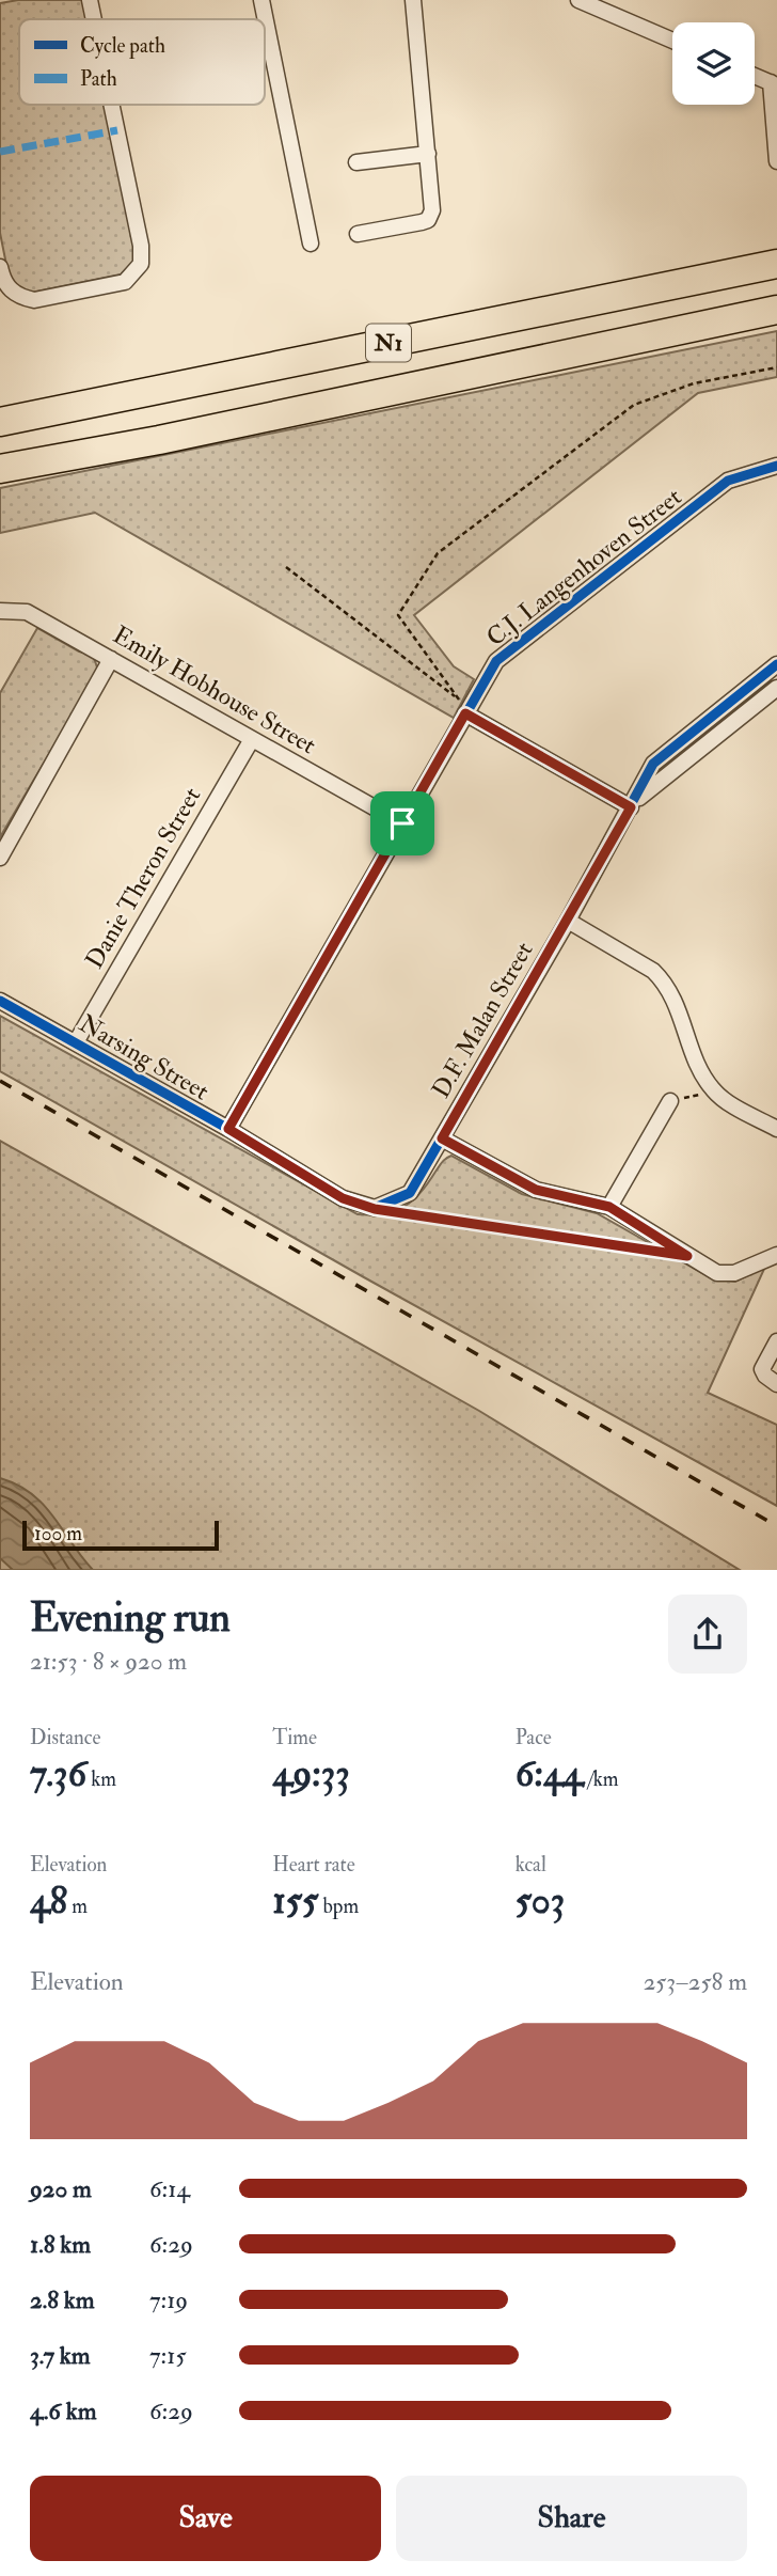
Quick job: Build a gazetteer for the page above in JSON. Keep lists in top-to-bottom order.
{
  "streets": {
    "highway": ["N1"],
    "street": [
      "C.J. Langenhoven Street",
      "Emily Hobhouse Street",
      "Danie Theron Street",
      "D.F. Malan Street",
      "Narsing Street"
    ]
  },
  "crossings": [
    ["C.J. Langenhoven Street", "Emily Hobhouse Street"],
    ["C.J. Langenhoven Street", "Narsing Street"],
    ["Emily Hobhouse Street", "Danie Theron Street"],
    ["Danie Theron Street", "Narsing Street"],
    ["D.F. Malan Street", "Narsing Street"]
  ],
  "legend": ["Cycle path", "Path"],
  "scale_bar": "100 m",
  "page": {
    "scale": "100 m",
    "heading": ["Evening run", "21:53 · 8 × 920 m"],
    "stats": [
      ["Distance", "7.36 km"],
      ["Time", "49:33"],
      ["Pace", "6:44 /km"],
      ["Elevation", "48 m"],
      ["Heart rate", "155 bpm"],
      ["kcal", "503"]
    ],
    "chart": ["Elevation", "253–258 m"],
    "list": [
      {
        "name": "920 m",
        "note": "6:14"
      },
      {
        "name": "1.8 km",
        "note": "6:29"
      },
      {
        "name": "2.8 km",
        "note": "7:19"
      },
      {
        "name": "3.7 km",
        "note": "7:15"
      },
      {
        "name": "4.6 km",
        "note": "6:29"
      }
    ],
    "buttons": ["Save", "Share"]
  }
}
